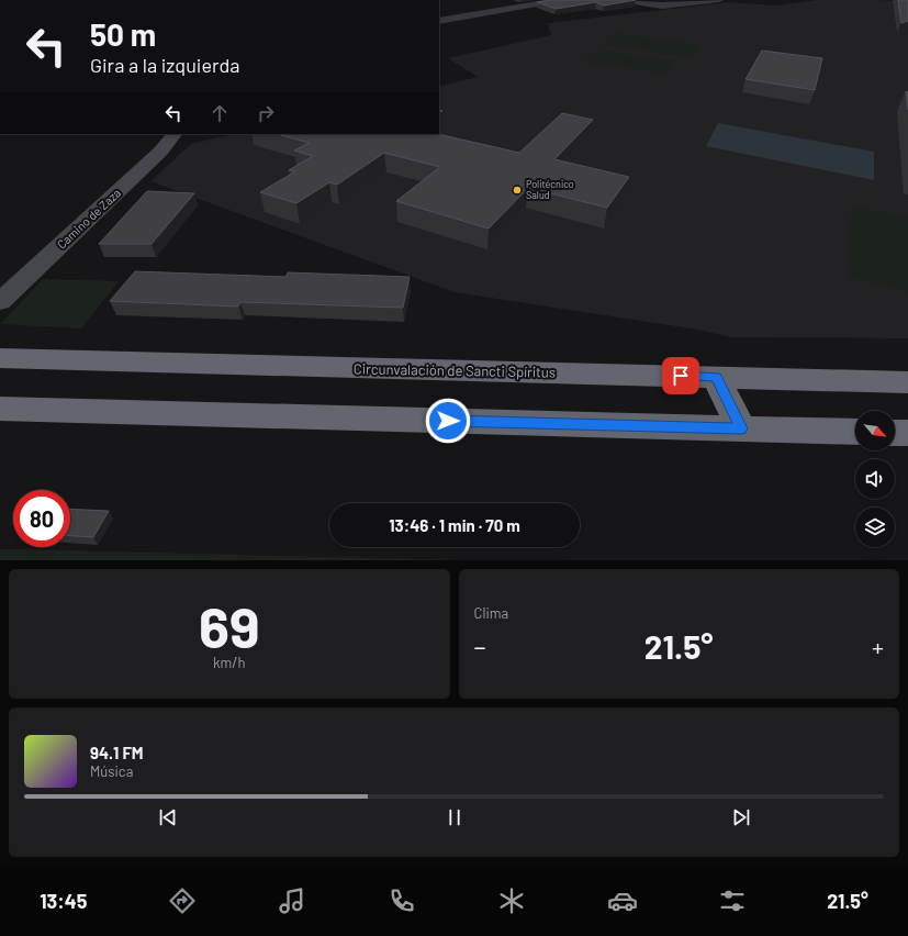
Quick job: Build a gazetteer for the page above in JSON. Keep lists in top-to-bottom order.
{
  "streets": {
    "highway": ["Circunvalación de Sancti Spíritus"],
    "street": ["Camino de Zaza"]
  },
  "places": ["Politécnico Salud"],
  "north": "bottom right",
  "page": {
    "turn": ["50 m", "Gira a la izquierda"],
    "limit": "80",
    "trip": "13:46 · 1 min · 70 m",
    "tile": [
      ["69", "km/h"],
      "Clima"
    ],
    "heat": ["−", "21.5°", "+"],
    "song": ["94.1 FM", "Música"],
    "tabs": ["13:45", "21.5°"]
  }
}
